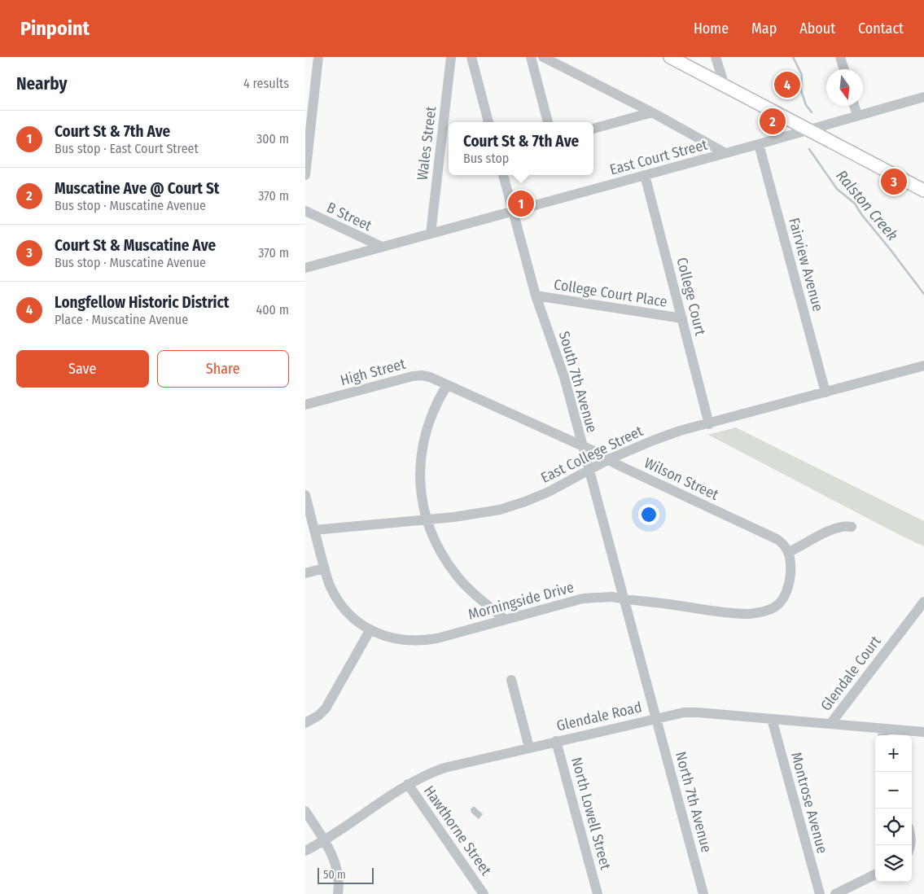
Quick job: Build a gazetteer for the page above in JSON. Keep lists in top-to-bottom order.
{
  "streets": {
    "street": [
      "Wales Street",
      "East Court Street",
      "B Street",
      "Fairview Avenue",
      "College Court Place",
      "College Court",
      "High Street",
      "South 7th Avenue",
      "East College Street",
      "Wilson Street",
      "Morningside Drive",
      "Glendale Court",
      "Glendale Road",
      "North 7th Avenue",
      "Montrose Avenue",
      "North Lowell Street",
      "Hawthorne Street"
    ]
  },
  "crossings": [
    ["Wales Street", "East Court Street"],
    ["East Court Street", "B Street"],
    ["East Court Street", "Fairview Avenue"],
    ["East Court Street", "College Court"],
    ["East Court Street", "South 7th Avenue"],
    ["Fairview Avenue", "East College Street"],
    ["College Court Place", "College Court"],
    ["College Court Place", "South 7th Avenue"],
    ["College Court", "East College Street"],
    ["High Street", "Wilson Street"],
    ["South 7th Avenue", "East College Street"],
    ["South 7th Avenue", "Wilson Street"],
    ["South 7th Avenue", "Morningside Drive"],
    ["South 7th Avenue", "Glendale Road"],
    ["South 7th Avenue", "North 7th Avenue"],
    ["East College Street", "Wilson Street"],
    ["East College Street", "Morningside Drive"],
    ["Wilson Street", "Morningside Drive"],
    ["Glendale Court", "Glendale Road"],
    ["Glendale Road", "North 7th Avenue"],
    ["Glendale Road", "Montrose Avenue"],
    ["Glendale Road", "North Lowell Street"],
    ["Glendale Road", "Hawthorne Street"]
  ],
  "water": ["Ralston Creek"],
  "scale_bar": "50 m",
  "north": "bottom",
  "page": {
    "header": "Pinpoint",
    "nav": [
      "Home",
      "Map",
      "About",
      "Contact"
    ],
    "heading": ["Nearby", "4 results"],
    "pins": [
      "4",
      "2",
      "3",
      "1"
    ],
    "list": [
      {
        "mark": "1",
        "name": "Court St & 7th Ave",
        "note": "Bus stop · East Court Street",
        "value": "300 m"
      },
      {
        "mark": "2",
        "name": "Muscatine Ave @ Court St",
        "note": "Bus stop · Muscatine Avenue",
        "value": "370 m"
      },
      {
        "mark": "3",
        "name": "Court St & Muscatine Ave",
        "note": "Bus stop · Muscatine Avenue",
        "value": "370 m"
      },
      {
        "mark": "4",
        "name": "Longfellow Historic District",
        "note": "Place · Muscatine Avenue",
        "value": "400 m"
      }
    ],
    "popup": ["Court St & 7th Ave", "Bus stop"],
    "buttons": ["Save", "Share"],
    "map_buttons": ["+", "−"],
    "scale": "50 m"
  }
}
